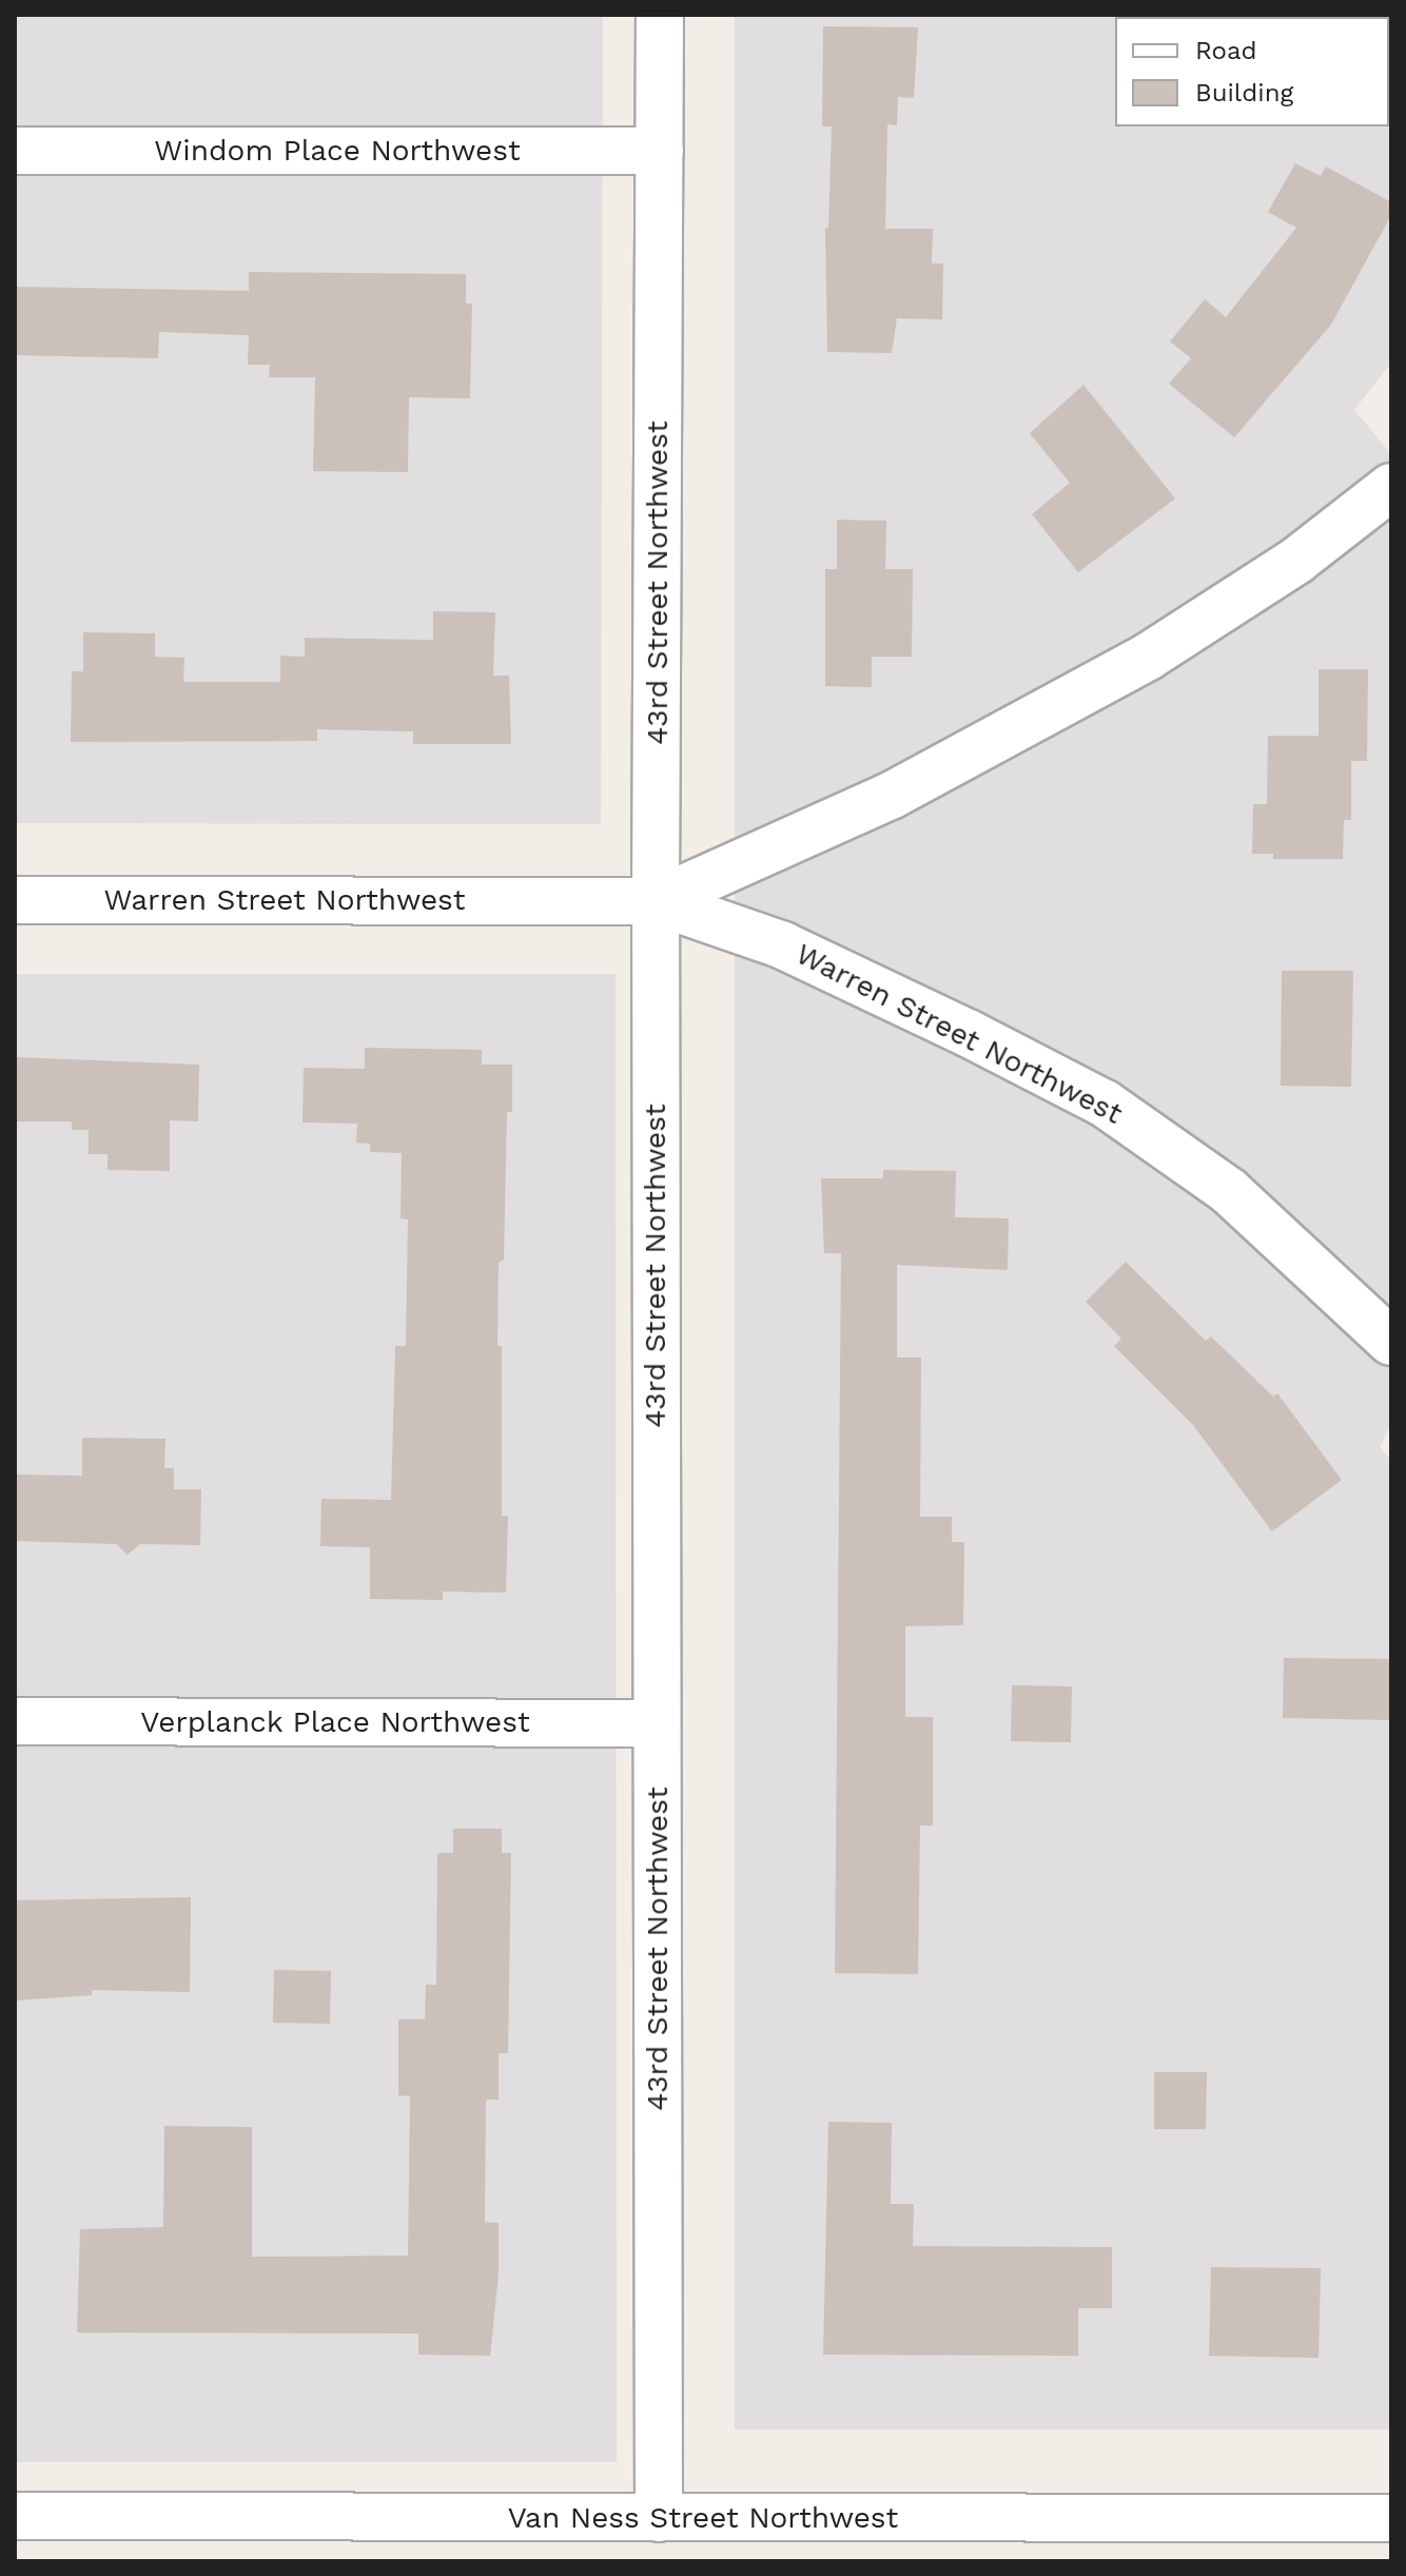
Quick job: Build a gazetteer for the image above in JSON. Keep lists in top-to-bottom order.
{
  "streets": {
    "street": [
      "Windom Place Northwest",
      "43rd Street Northwest",
      "Warren Street Northwest",
      "Verplanck Place Northwest",
      "Van Ness Street Northwest"
    ]
  },
  "crossings": [
    ["Windom Place Northwest", "43rd Street Northwest"],
    ["43rd Street Northwest", "Warren Street Northwest"],
    ["43rd Street Northwest", "Verplanck Place Northwest"],
    ["43rd Street Northwest", "Van Ness Street Northwest"]
  ],
  "legend": ["Road", "Building"]
}
